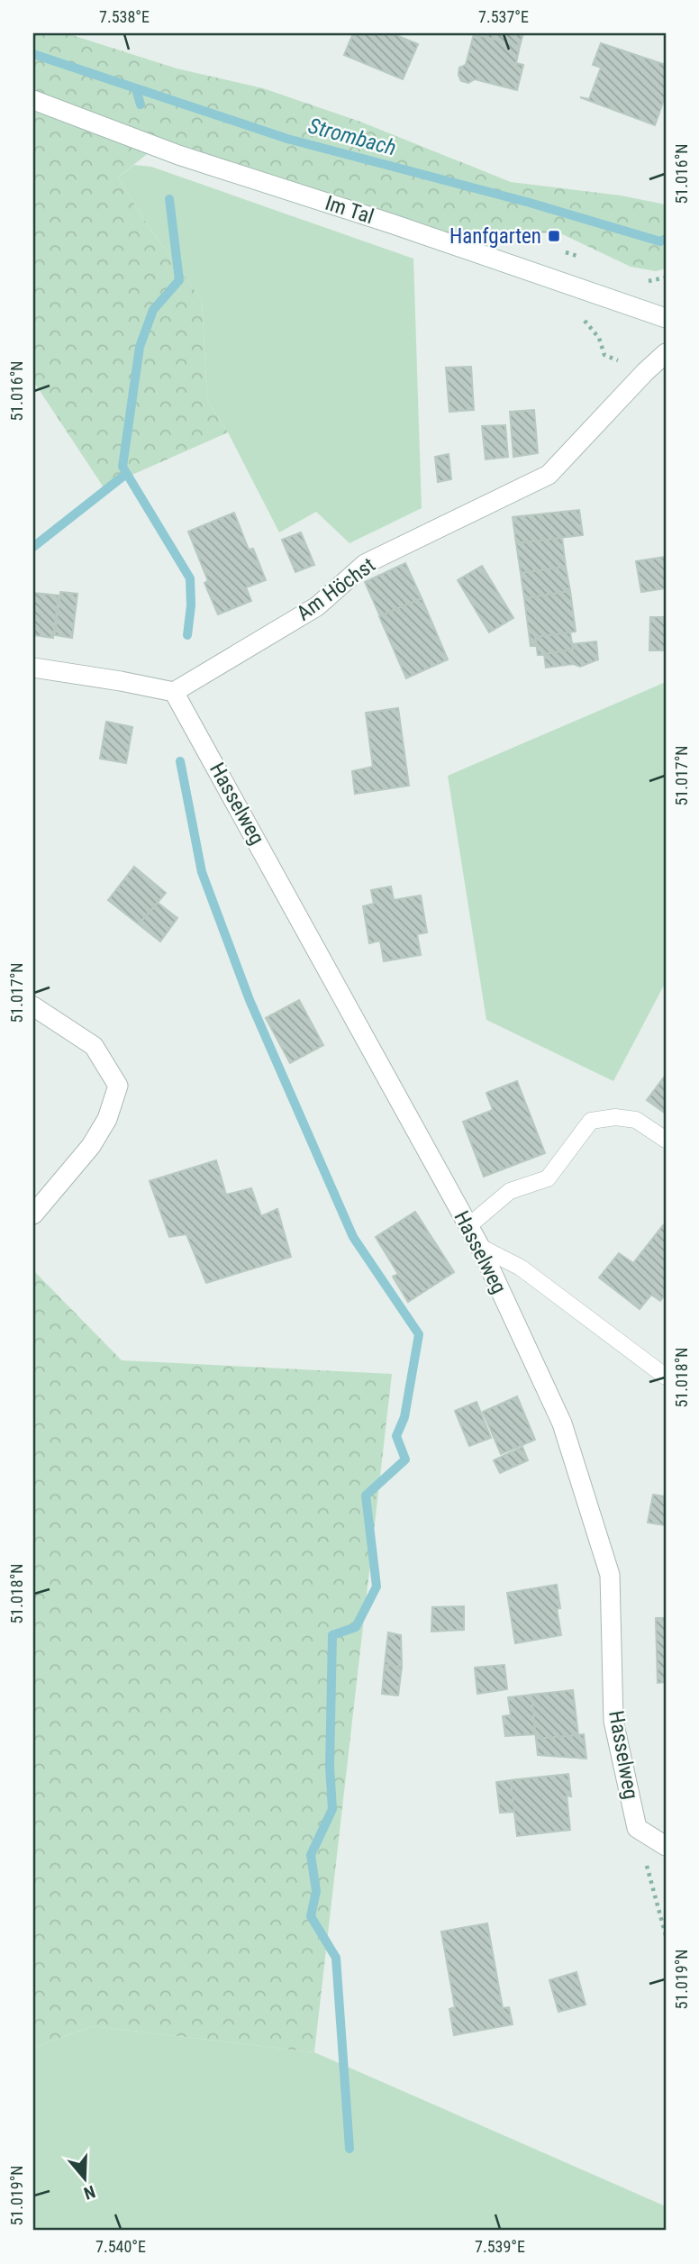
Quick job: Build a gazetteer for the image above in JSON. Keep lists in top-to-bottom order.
{
  "streets": {
    "street": ["Im Tal", "Am Höchst", "Hasselweg"]
  },
  "crossings": [
    ["Am Höchst", "Hasselweg"]
  ],
  "water": ["Strombach"],
  "places": {
    "transit": ["Hanfgarten"]
  },
  "north": "bottom",
  "coordinates": [
    "7.538°E",
    "7.537°E",
    "51.016°N",
    "51.017°N",
    "51.018°N",
    "51.019°N",
    "7.540°E",
    "7.539°E"
  ]
}
